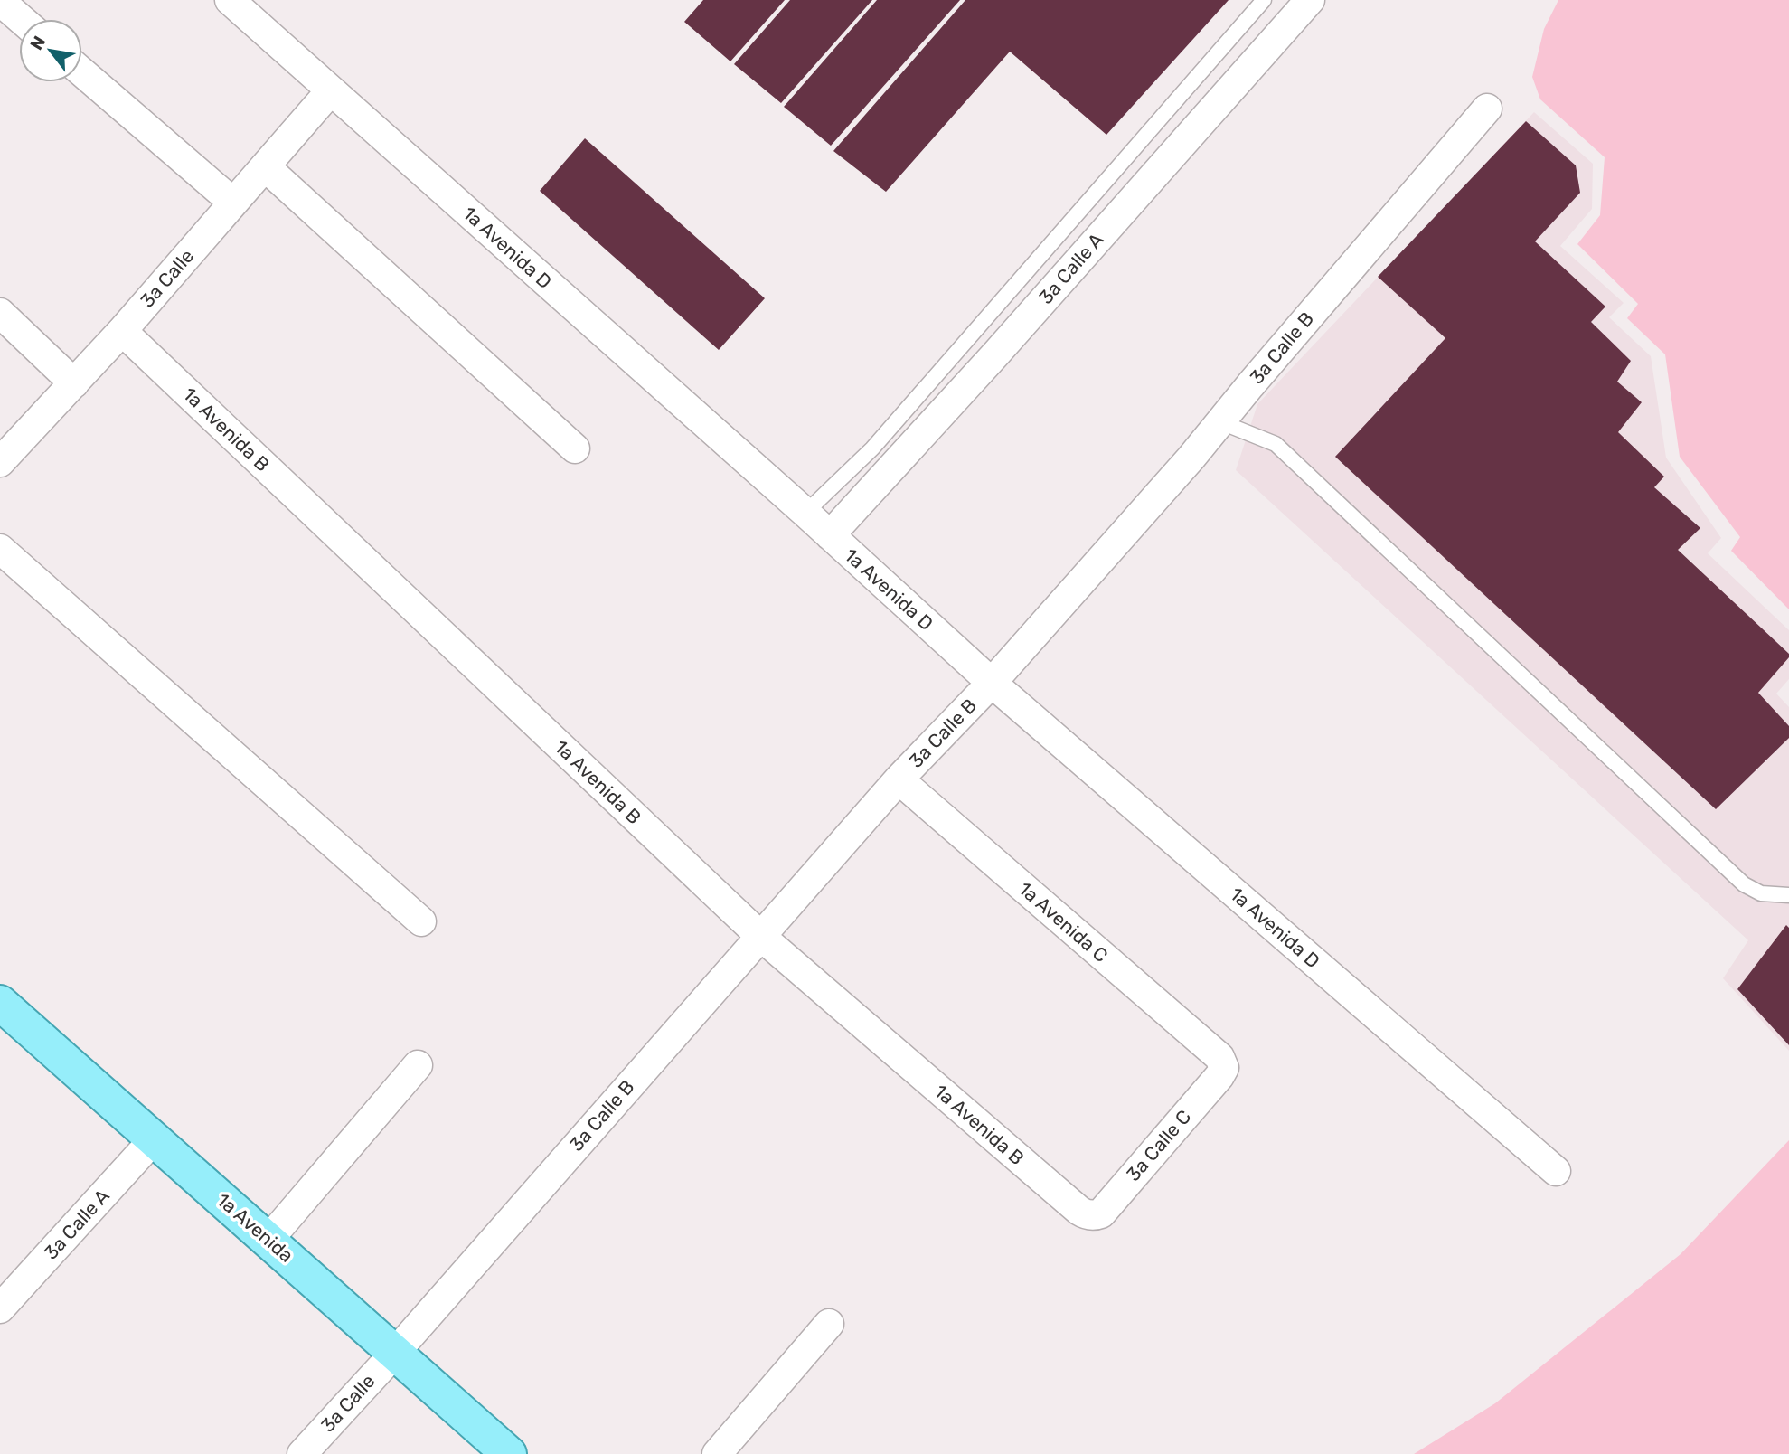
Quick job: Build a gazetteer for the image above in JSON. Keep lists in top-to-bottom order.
{
  "streets": {
    "main road": ["1a Avenida"],
    "street": [
      "1a Avenida D",
      "3a Calle A",
      "3a Calle",
      "3a Calle B",
      "1a Avenida B",
      "1a Avenida C",
      "3a Calle C"
    ]
  },
  "crossings": [
    ["1a Avenida D", "3a Calle A"],
    ["1a Avenida D", "3a Calle"],
    ["1a Avenida D", "3a Calle B"],
    ["3a Calle A", "1a Avenida"],
    ["3a Calle", "3a Calle B"],
    ["3a Calle", "1a Avenida B"],
    ["3a Calle", "1a Avenida"],
    ["3a Calle B", "1a Avenida B"],
    ["3a Calle B", "1a Avenida C"],
    ["3a Calle B", "1a Avenida"],
    ["1a Avenida B", "3a Calle C"],
    ["1a Avenida C", "3a Calle C"]
  ],
  "north": "top left"
}
